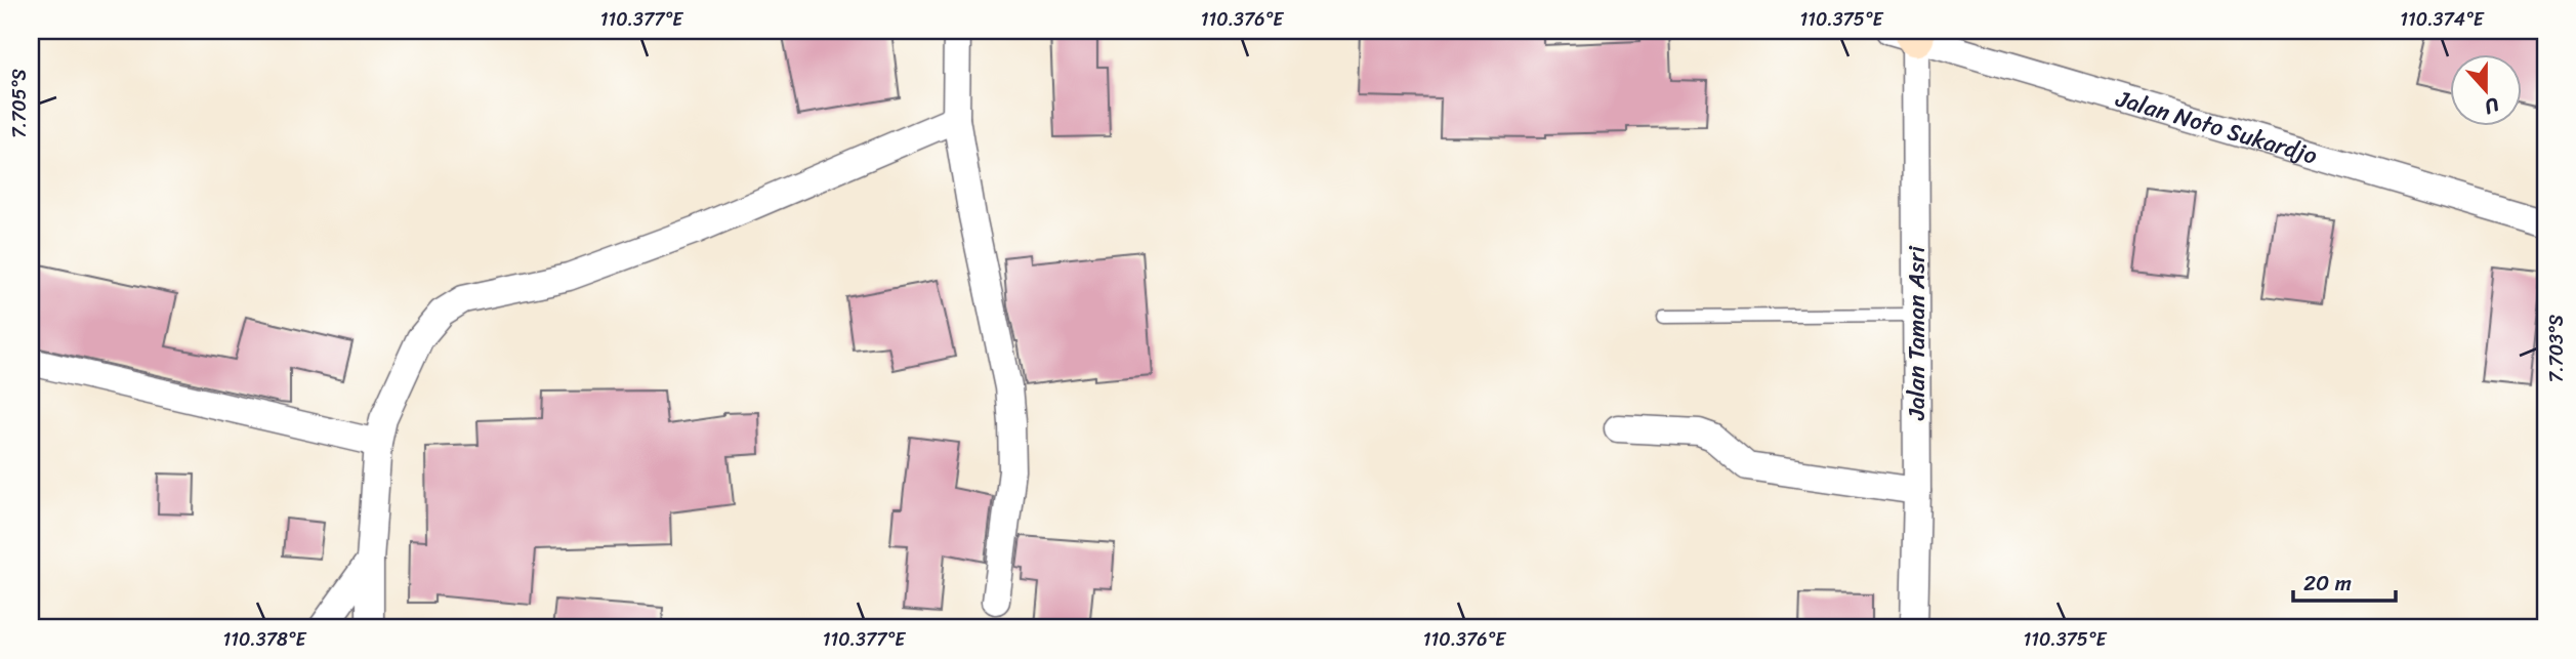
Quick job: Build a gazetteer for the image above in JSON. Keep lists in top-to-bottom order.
{
  "streets": {
    "street": ["Jalan Noto Sukardjo", "Jalan Taman Asri"]
  },
  "crossings": [
    ["Jalan Noto Sukardjo", "Jalan Taman Asri"]
  ],
  "scale_bar": "20 m",
  "north": "bottom",
  "coordinates": [
    "110.377°E",
    "110.376°E",
    "110.375°E",
    "110.374°E",
    "7.705°S",
    "7.703°S",
    "110.378°E"
  ]
}
